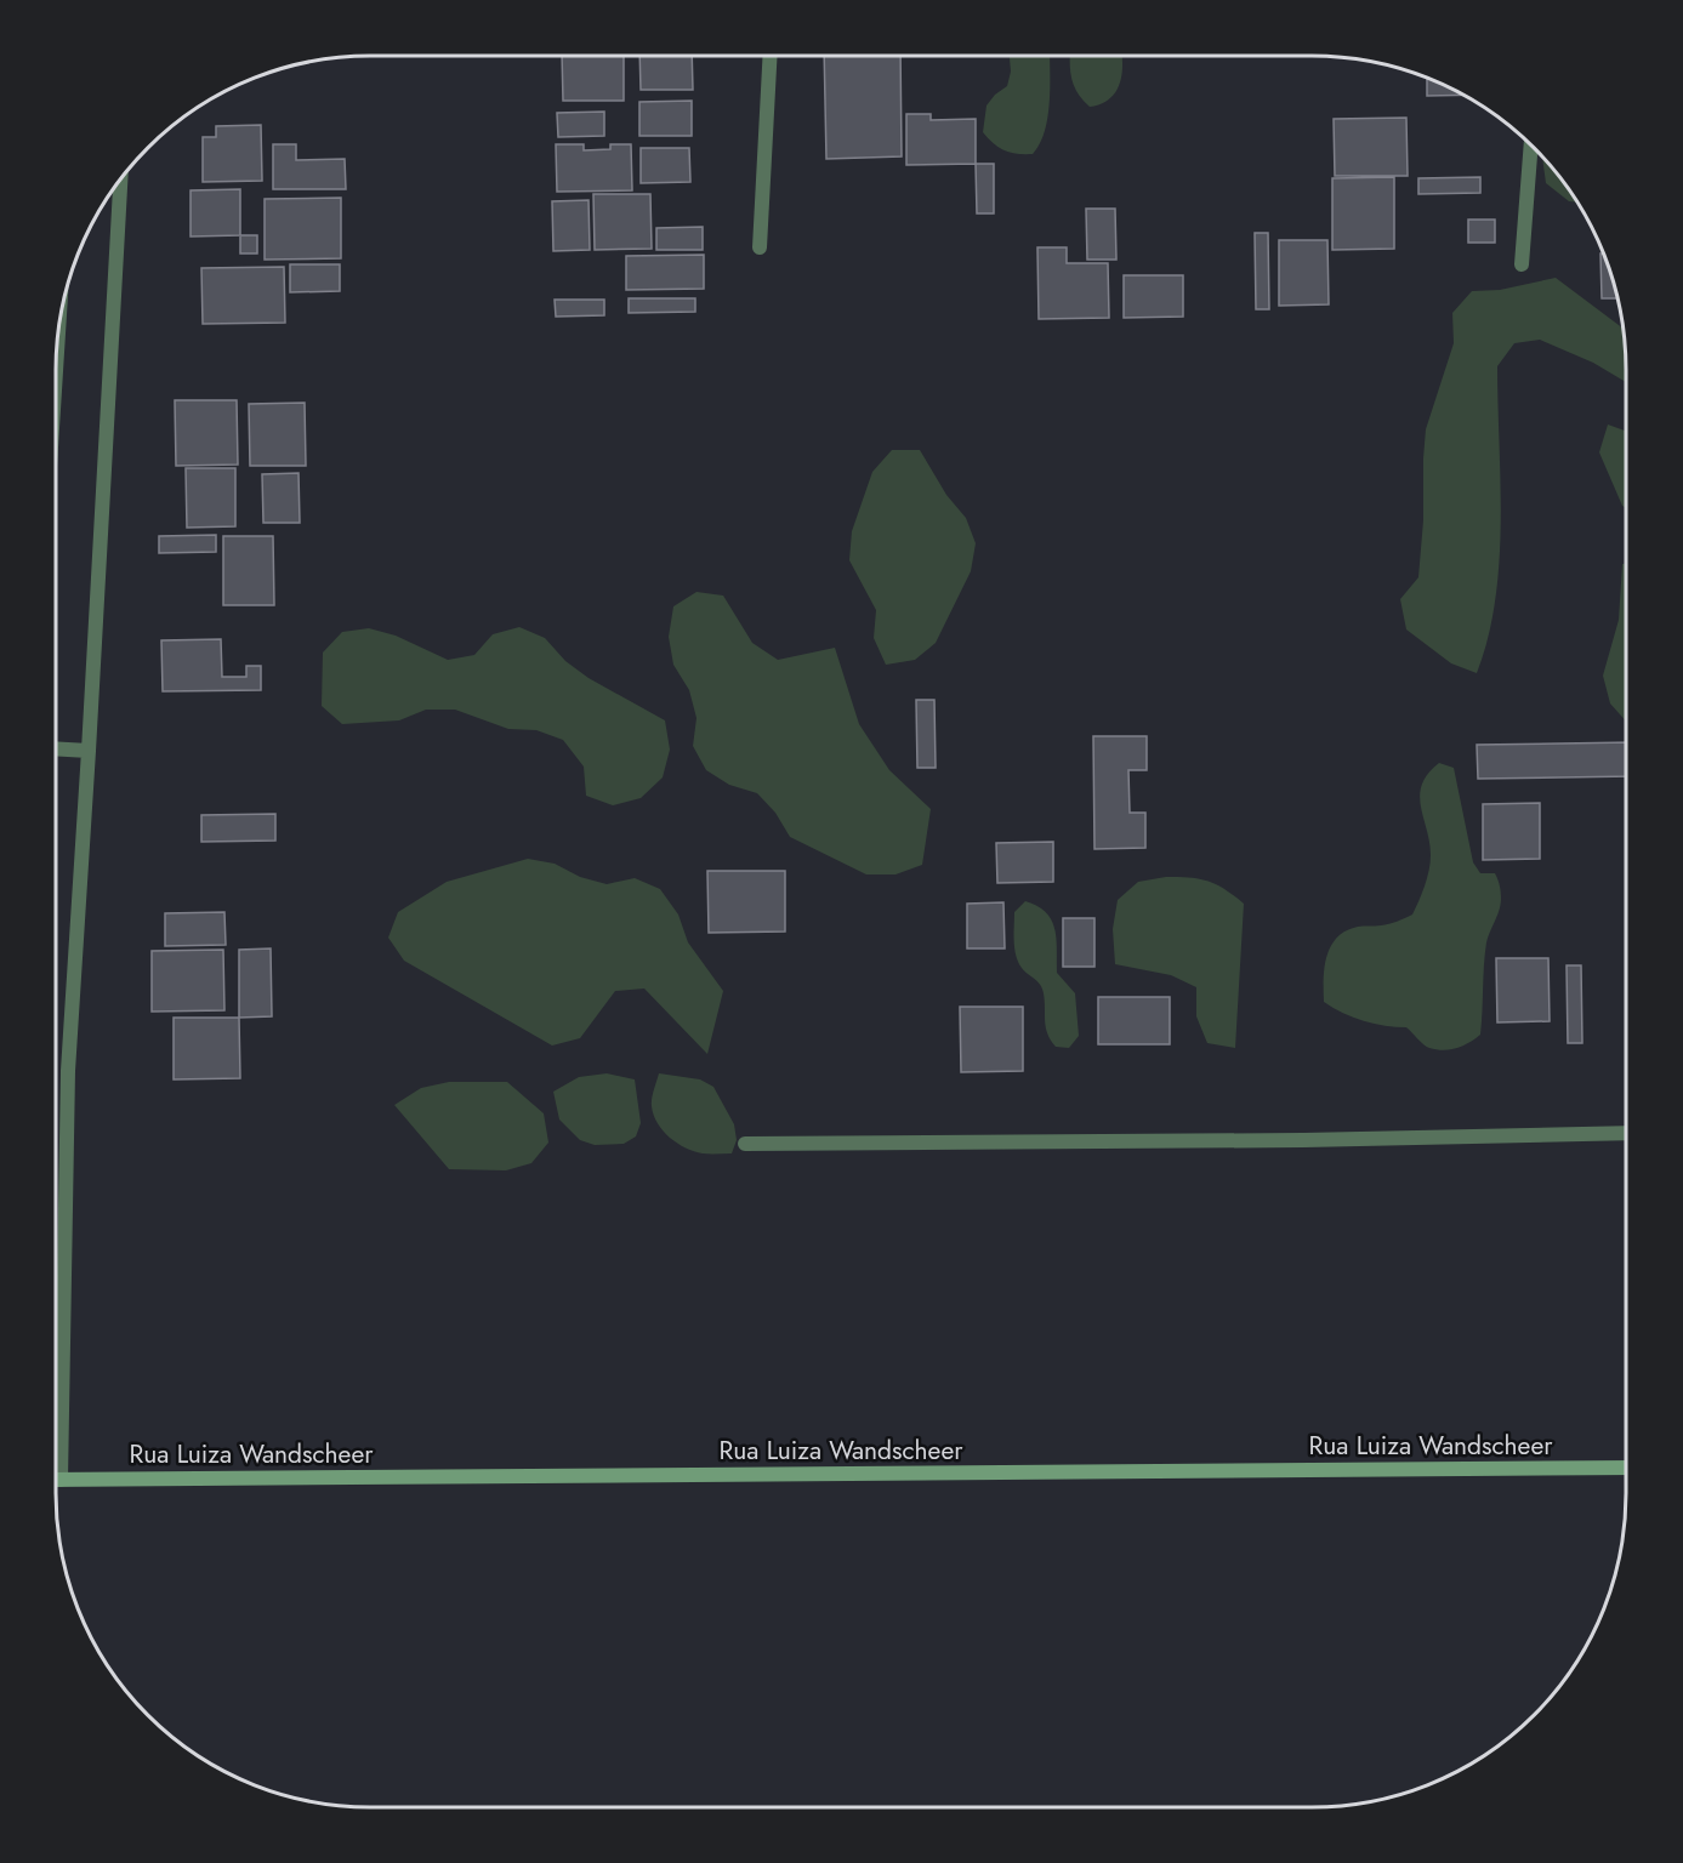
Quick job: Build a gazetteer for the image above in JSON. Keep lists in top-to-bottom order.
{
  "streets": {
    "main road": ["Rua Luiza Wandscheer"]
  }
}
